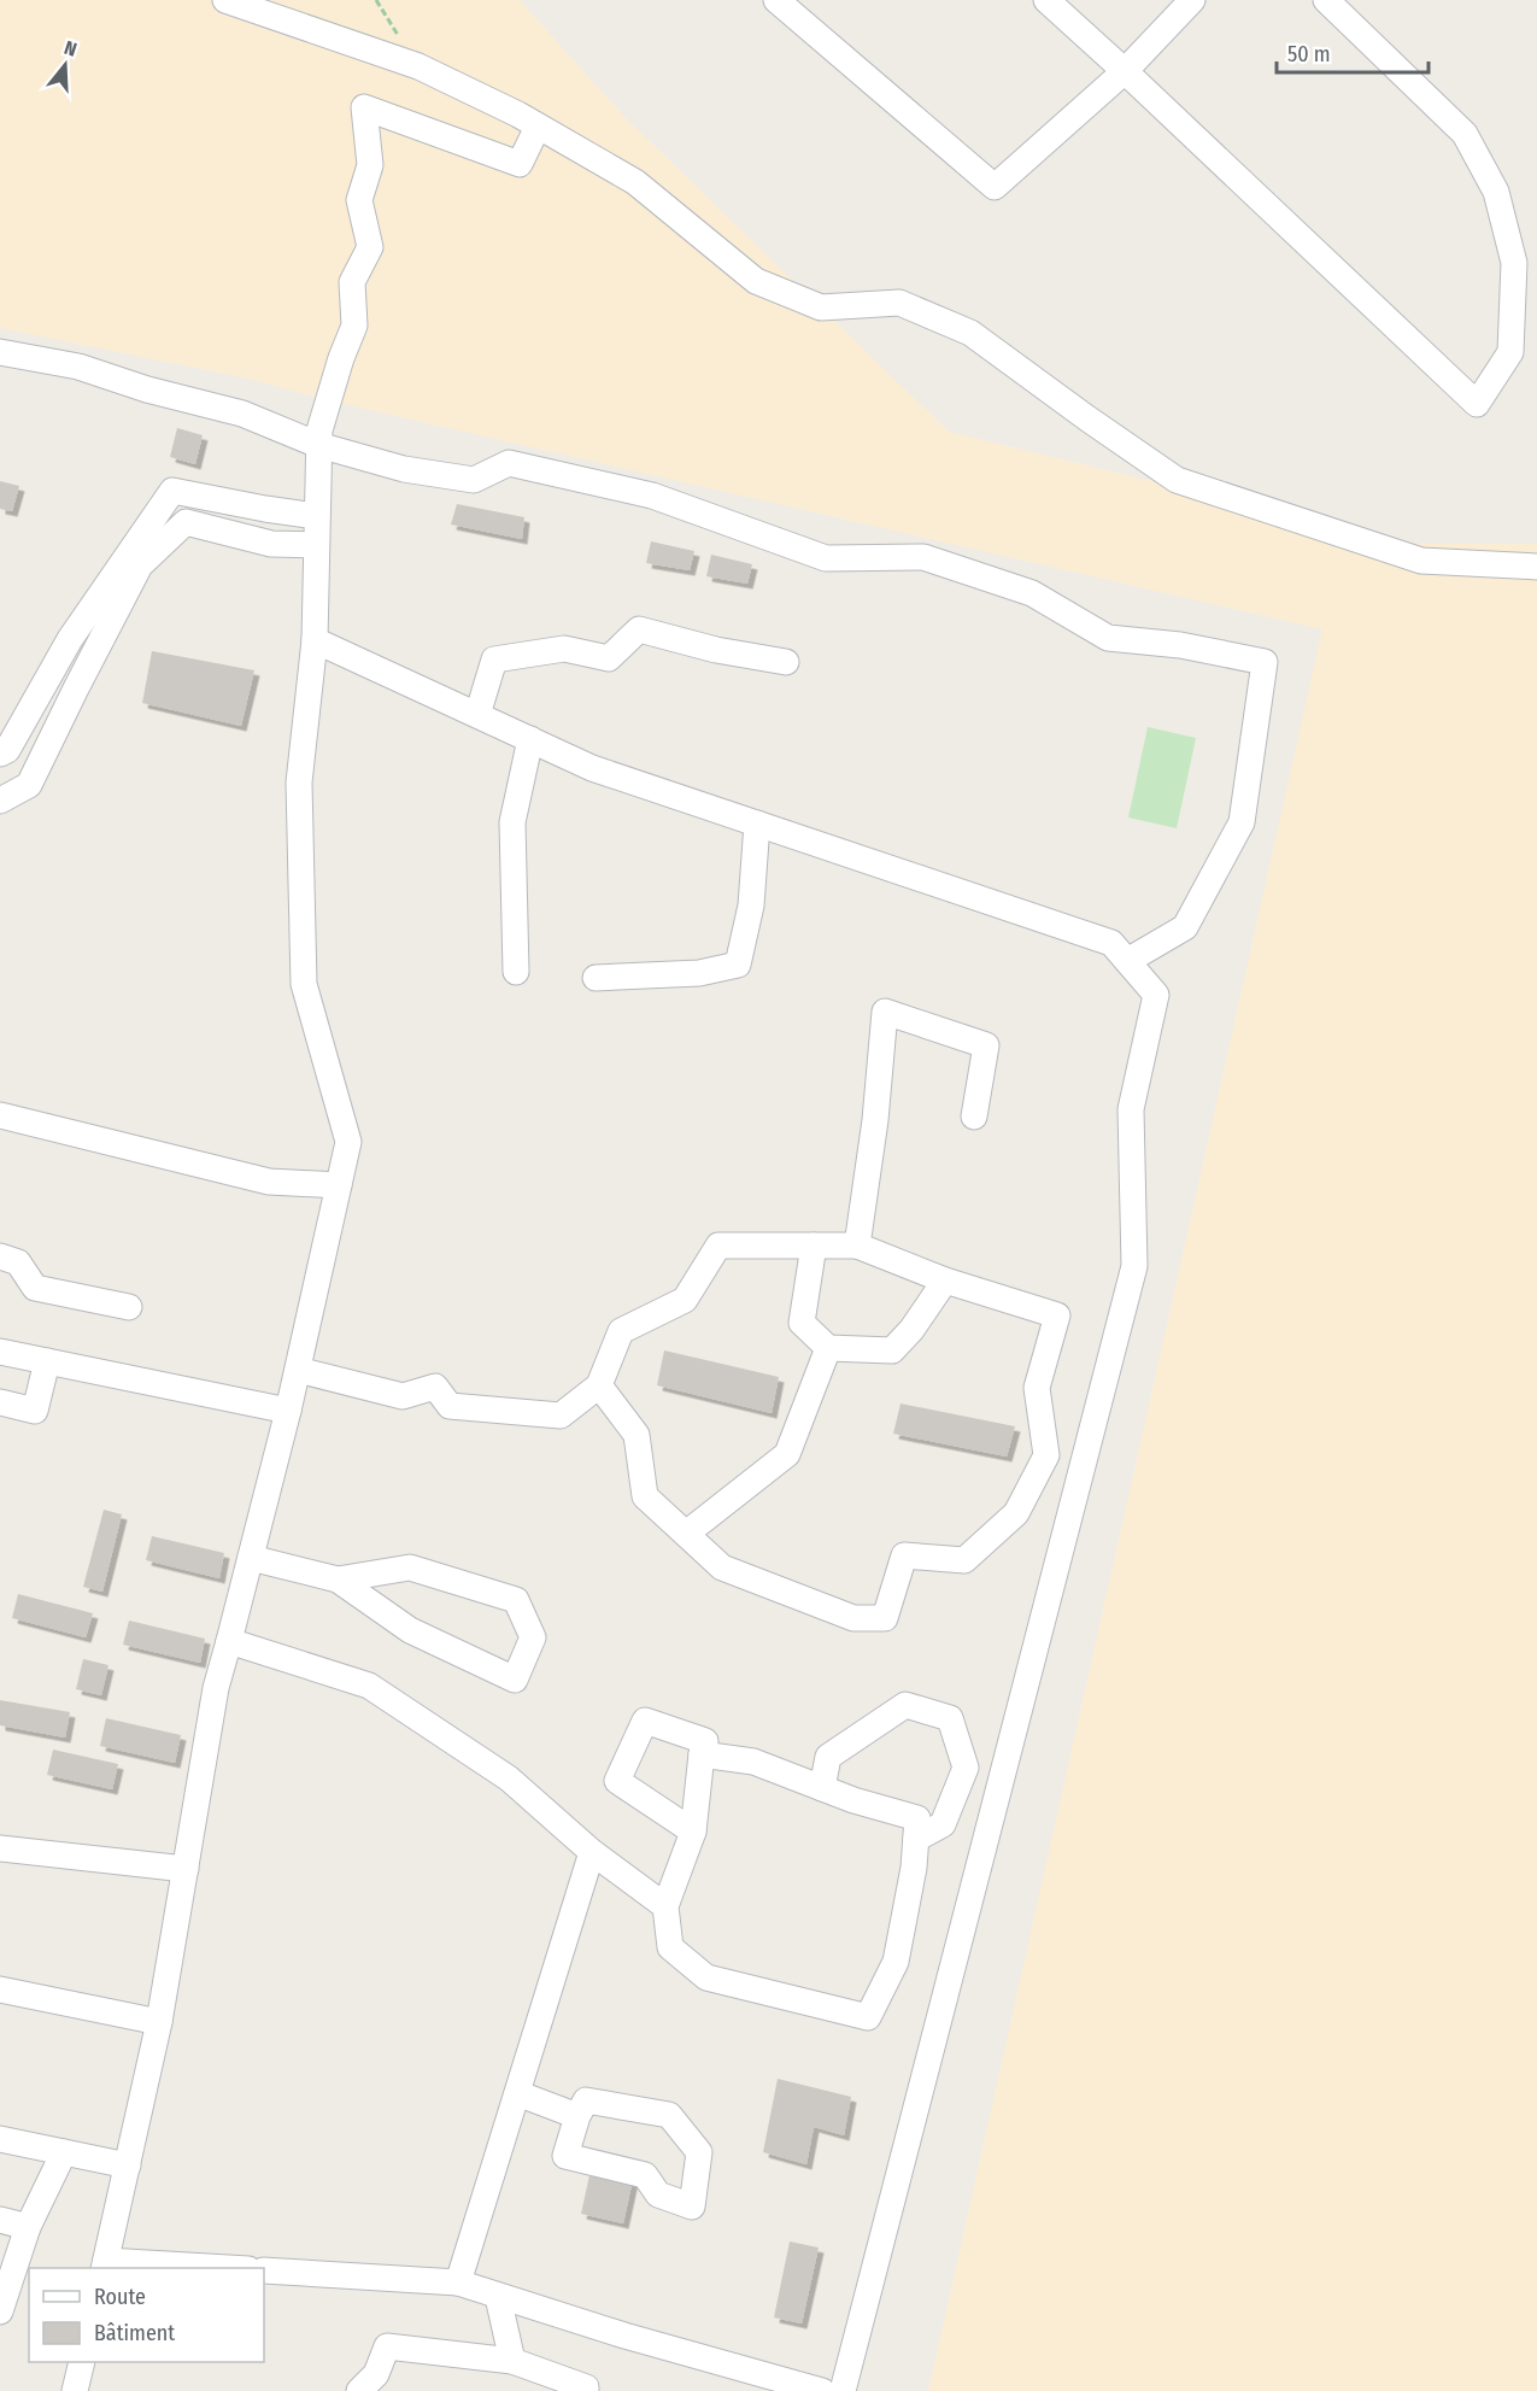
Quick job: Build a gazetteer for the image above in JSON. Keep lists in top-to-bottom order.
{
  "legend": ["Route", "Bâtiment"],
  "scale_bar": "50 m",
  "north": "top"
}
